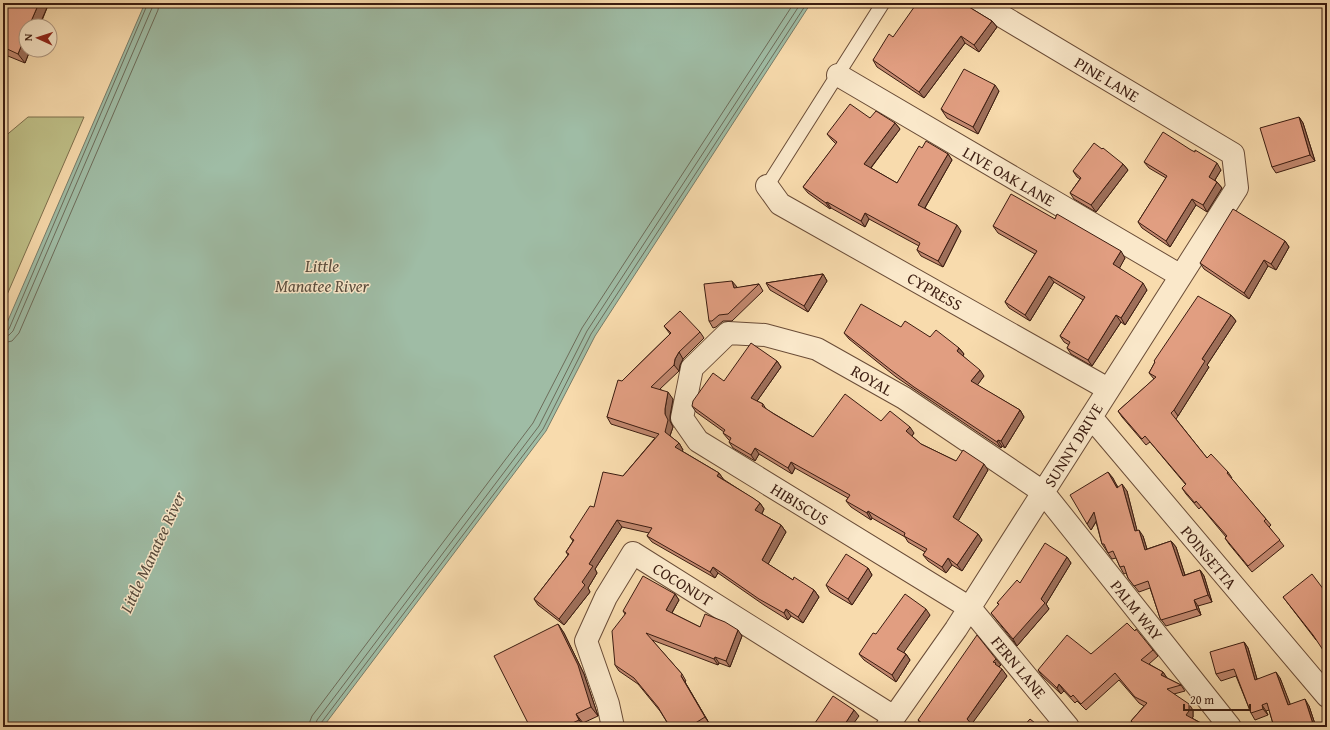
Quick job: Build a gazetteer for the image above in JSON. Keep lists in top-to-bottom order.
{
  "streets": {
    "street": [
      "PINE LANE",
      "LIVE OAK LANE",
      "CYPRESS",
      "ROYAL",
      "SUNNY DRIVE",
      "HIBISCUS",
      "POINSETTA",
      "COCONUT",
      "PALM WAY",
      "FERN LANE"
    ]
  },
  "crossings": [
    ["PINE LANE", "SUNNY DRIVE"],
    ["LIVE OAK LANE", "SUNNY DRIVE"],
    ["CYPRESS", "SUNNY DRIVE"],
    ["ROYAL", "SUNNY DRIVE"],
    ["ROYAL", "HIBISCUS"],
    ["ROYAL", "PALM WAY"],
    ["SUNNY DRIVE", "HIBISCUS"],
    ["SUNNY DRIVE", "POINSETTA"],
    ["SUNNY DRIVE", "COCONUT"],
    ["SUNNY DRIVE", "PALM WAY"],
    ["SUNNY DRIVE", "FERN LANE"],
    ["HIBISCUS", "FERN LANE"]
  ],
  "water": ["Little Manatee River"],
  "scale_bar": "20 m",
  "north": "left"
}
